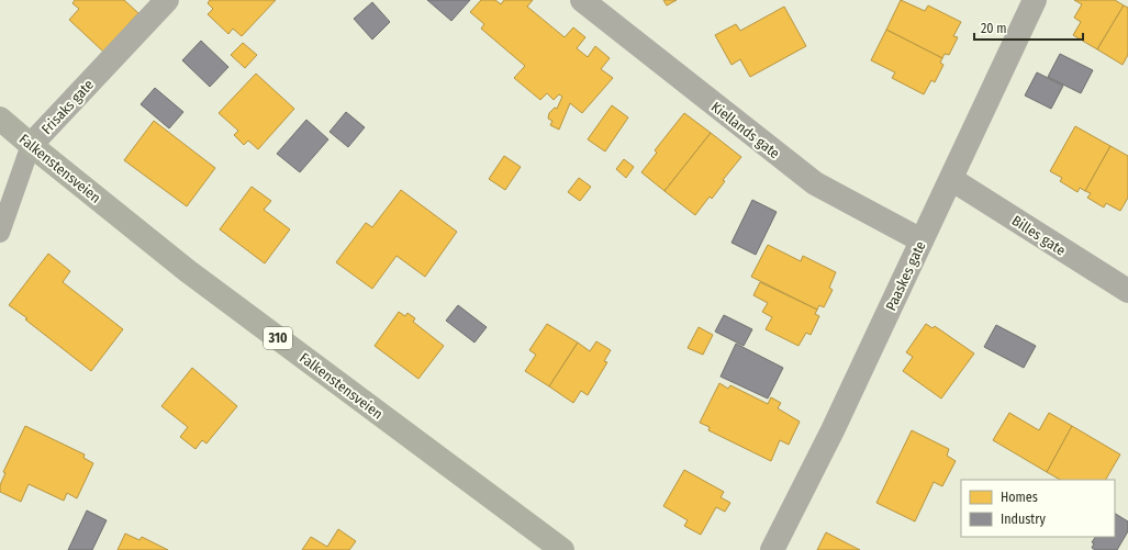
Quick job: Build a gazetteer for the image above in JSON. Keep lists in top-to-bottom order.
{
  "streets": {
    "main road": ["Falkenstensveien", "310"],
    "street": [
      "Frisaks gate",
      "Kiellands gate",
      "Billes gate",
      "Paaskes gate"
    ]
  },
  "crossings": [
    ["Frisaks gate", "Falkenstensveien"],
    ["Kiellands gate", "Paaskes gate"],
    ["Billes gate", "Paaskes gate"]
  ],
  "legend": ["Homes", "Industry"],
  "scale_bar": "20 m"
}
